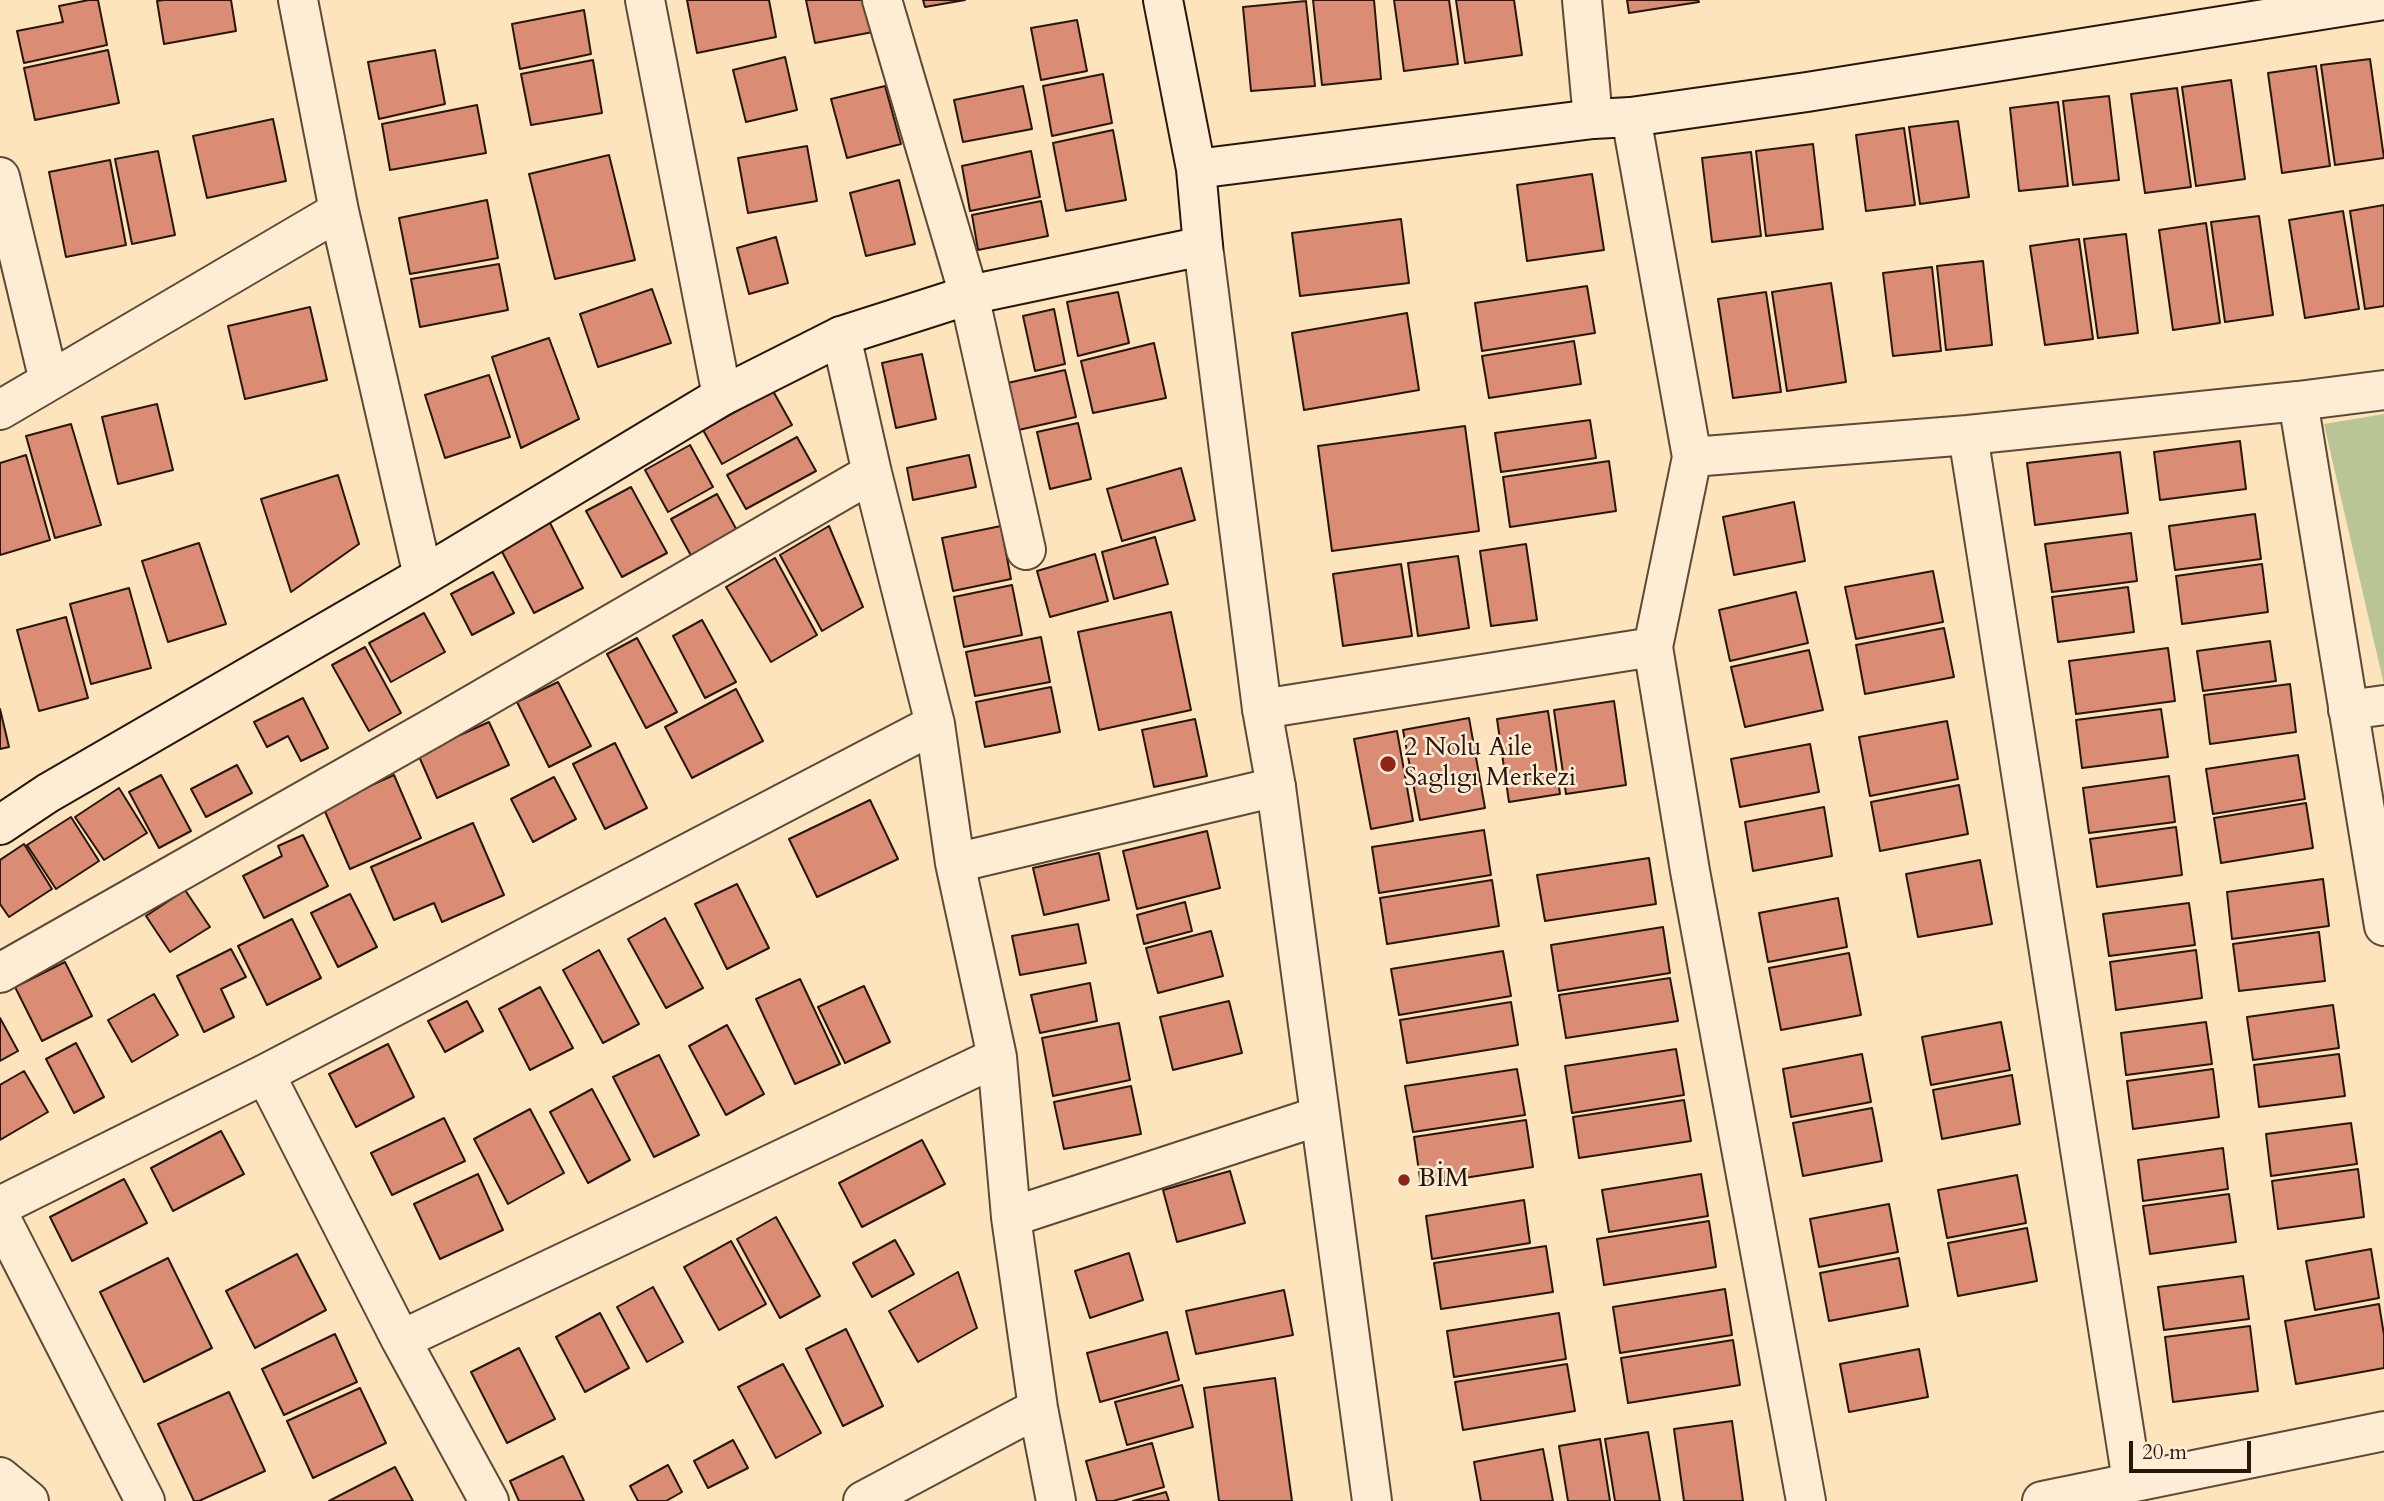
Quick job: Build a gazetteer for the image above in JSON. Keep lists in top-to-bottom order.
{
  "places": ["2 Nolu Aile Saglıgı Merkezi", "BİM"],
  "scale_bar": "20 m"
}
